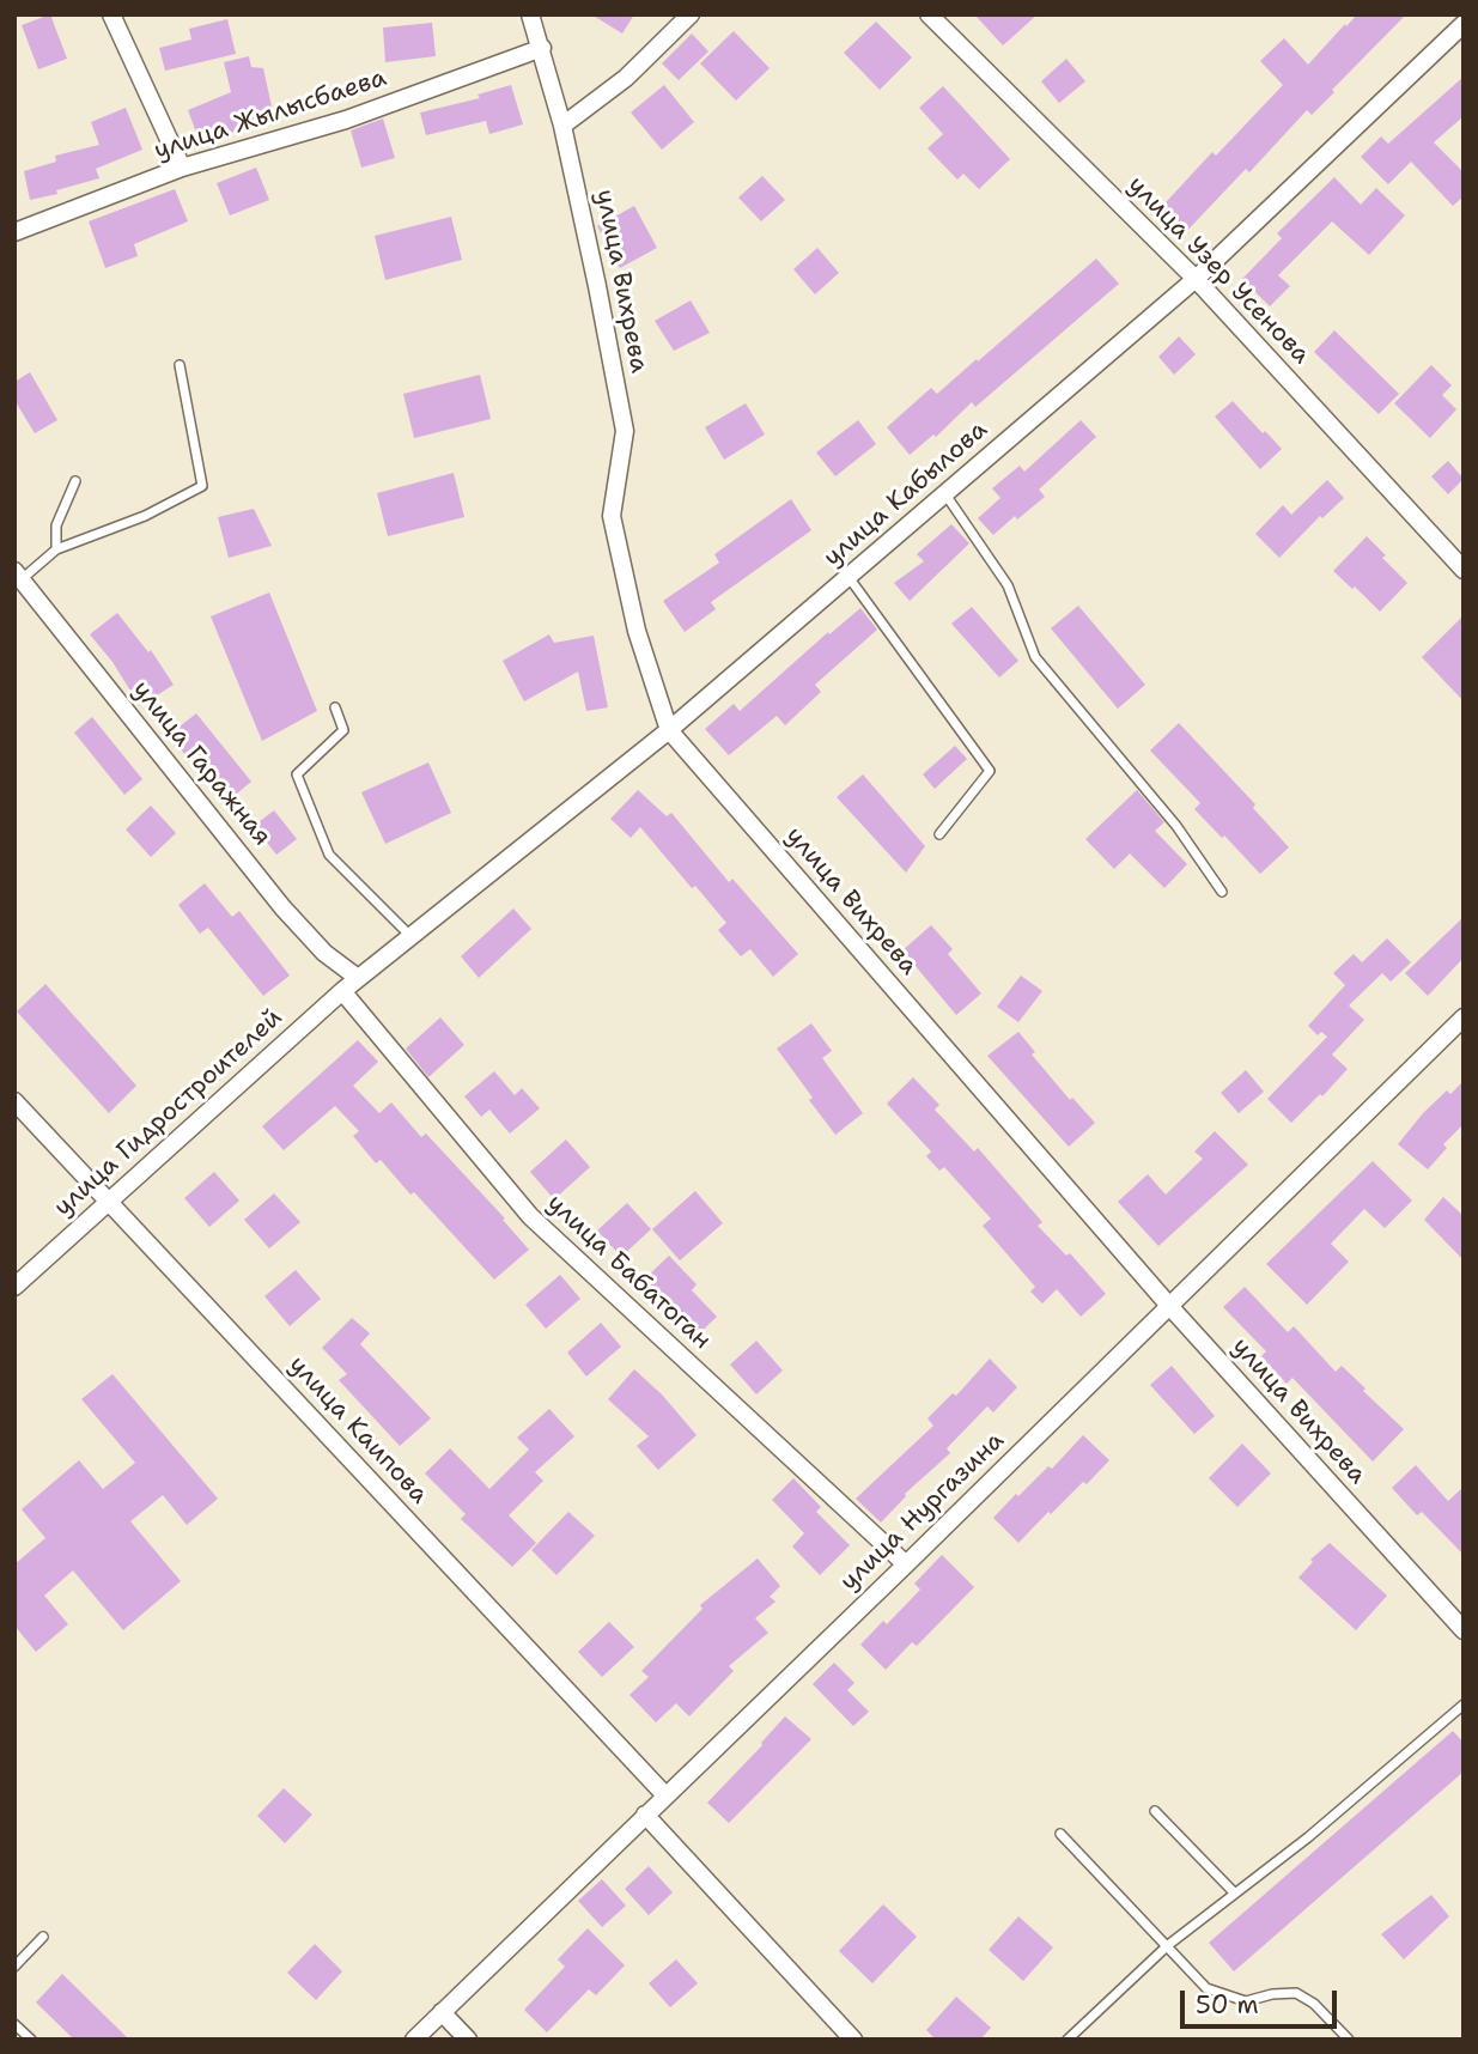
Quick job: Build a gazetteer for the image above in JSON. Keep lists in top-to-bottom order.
{
  "streets": {
    "street": [
      "улица Жылысбаева",
      "улица Узер Усенова",
      "улица Вихрева",
      "улица Кабылова",
      "улица Гаражная",
      "улица Гидростроителей",
      "улица Бабатоган",
      "улица Каипова",
      "улица Нургазина"
    ]
  },
  "crossings": [
    ["улица Жылысбаева", "улица Вихрева"],
    ["улица Узер Усенова", "улица Кабылова"],
    ["улица Вихрева", "улица Кабылова"],
    ["улица Вихрева", "улица Нургазина"],
    ["улица Кабылова", "улица Гаражная"],
    ["улица Кабылова", "улица Гидростроителей"],
    ["улица Гаражная", "улица Гидростроителей"],
    ["улица Гидростроителей", "улица Бабатоган"],
    ["улица Гидростроителей", "улица Каипова"],
    ["улица Бабатоган", "улица Нургазина"],
    ["улица Каипова", "улица Нургазина"]
  ],
  "scale_bar": "50 m"
}
